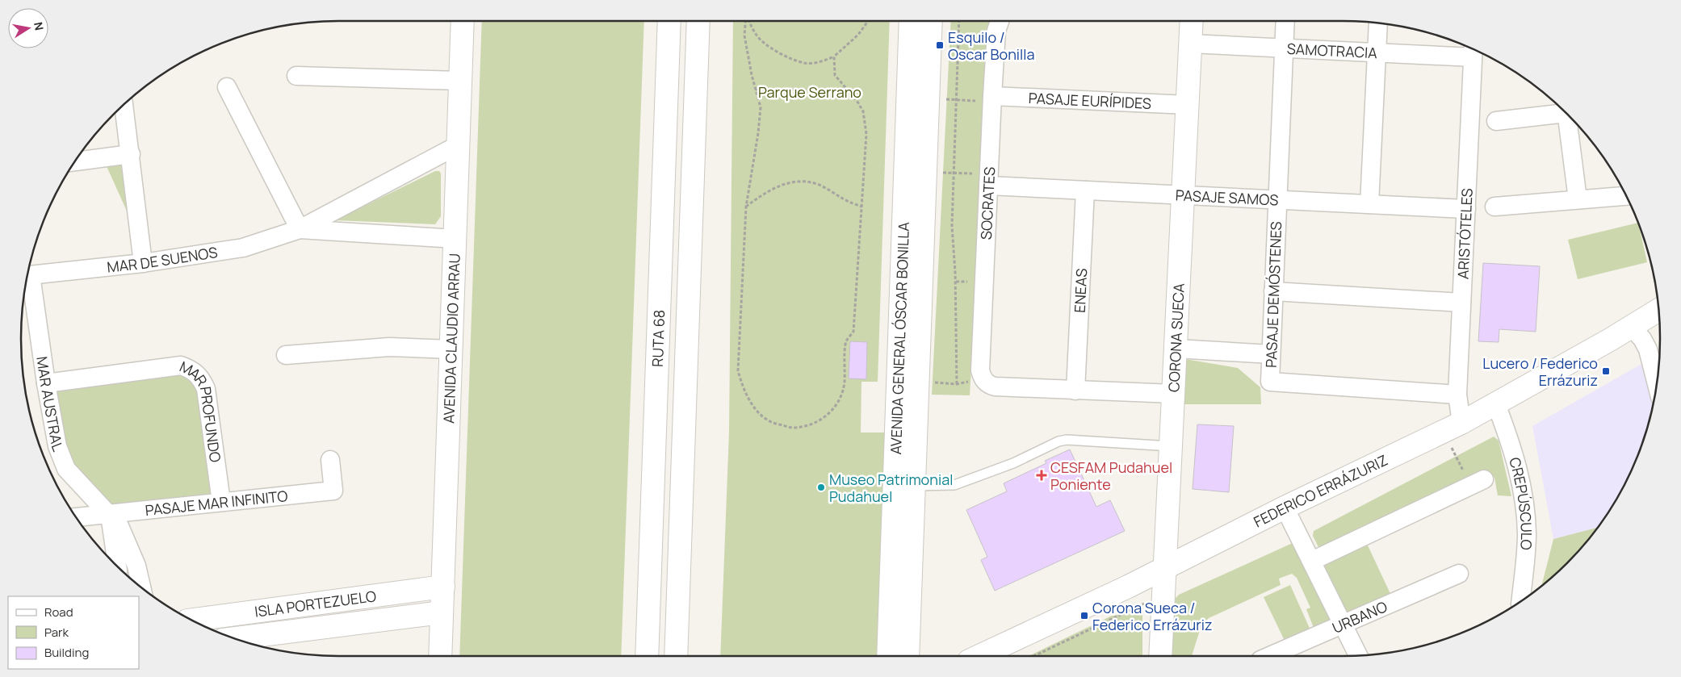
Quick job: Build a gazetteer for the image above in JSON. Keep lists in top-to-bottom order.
{
  "streets": {
    "main road": [
      "CORONA SUECA",
      "AVENIDA CLAUDIO ARRAU",
      "RUTA 68",
      "AVENIDA GENERAL ÓSCAR BONILLA",
      "FEDERICO ERRÁZURIZ",
      "ISLA PORTEZUELO"
    ],
    "street": [
      "SAMOTRACIA",
      "PASAJE EURÍPIDES",
      "PASAJE SAMOS",
      "SOCRATES",
      "ARISTÓTELES",
      "MAR DE SUENOS",
      "ENEAS",
      "PASAJE DEMÓSTENES",
      "MAR AUSTRAL",
      "MAR PROFUNDO",
      "PASAJE MAR INFINITO",
      "CREPÚSCULO",
      "URBANO"
    ]
  },
  "crossings": [
    ["SAMOTRACIA", "ARISTÓTELES"],
    ["SAMOTRACIA", "PASAJE DEMÓSTENES"],
    ["SAMOTRACIA", "CORONA SUECA"],
    ["PASAJE EURÍPIDES", "SOCRATES"],
    ["PASAJE EURÍPIDES", "CORONA SUECA"],
    ["PASAJE SAMOS", "SOCRATES"],
    ["PASAJE SAMOS", "ARISTÓTELES"],
    ["PASAJE SAMOS", "ENEAS"],
    ["PASAJE SAMOS", "PASAJE DEMÓSTENES"],
    ["PASAJE SAMOS", "CORONA SUECA"],
    ["ARISTÓTELES", "PASAJE DEMÓSTENES"],
    ["ARISTÓTELES", "FEDERICO ERRÁZURIZ"],
    ["MAR DE SUENOS", "AVENIDA CLAUDIO ARRAU"],
    ["CORONA SUECA", "FEDERICO ERRÁZURIZ"],
    ["AVENIDA CLAUDIO ARRAU", "ISLA PORTEZUELO"],
    ["MAR AUSTRAL", "MAR PROFUNDO"],
    ["MAR AUSTRAL", "PASAJE MAR INFINITO"],
    ["MAR PROFUNDO", "PASAJE MAR INFINITO"],
    ["FEDERICO ERRÁZURIZ", "CREPÚSCULO"]
  ],
  "parks": ["Parque Serrano"],
  "places": {
    "transit": ["Esquilo / Oscar Bonilla", "Lucero / Federico Errázuriz", "Corona Sueca / Federico Errázuriz"],
    "health": ["CESFAM Pudahuel Poniente"],
    "other": ["Museo Patrimonial Pudahuel"]
  },
  "legend": ["Road", "Park", "Building"],
  "north": "right"
}
